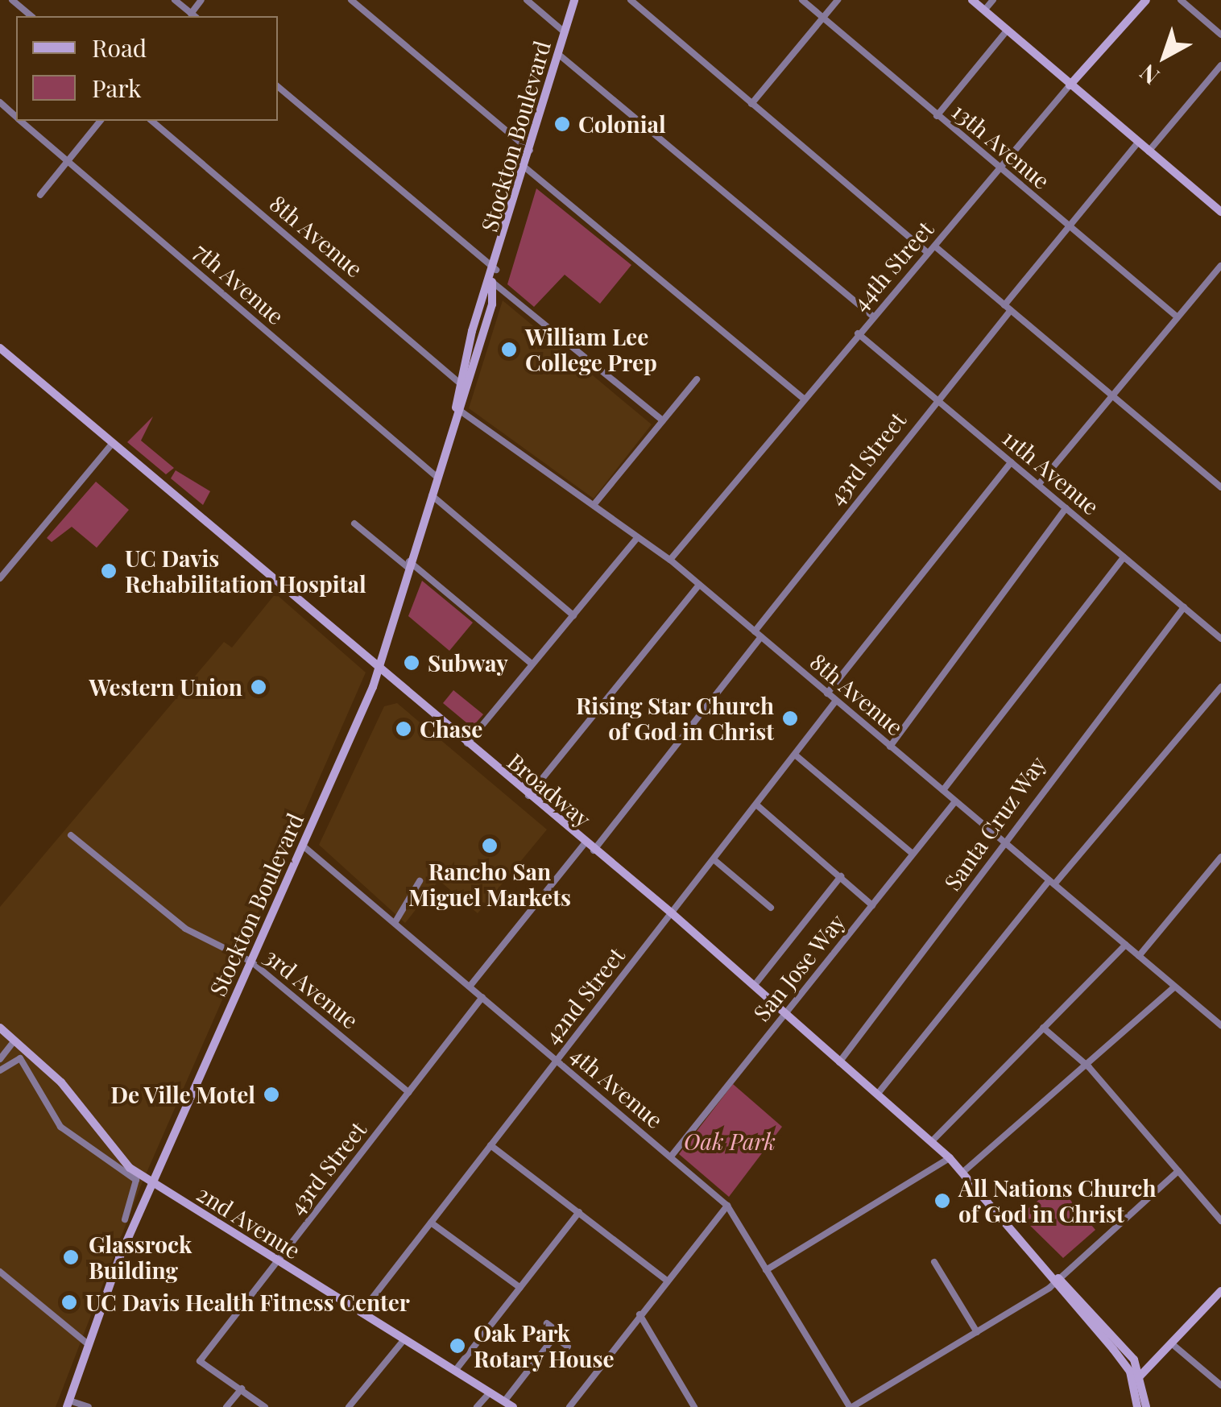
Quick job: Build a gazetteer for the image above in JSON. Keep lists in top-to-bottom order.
{
  "streets": {
    "main road": [
      "Stockton Boulevard",
      "44th Street",
      "Broadway",
      "2nd Avenue"
    ],
    "street": [
      "13th Avenue",
      "8th Avenue",
      "7th Avenue",
      "43rd Street",
      "11th Avenue",
      "Santa Cruz Way",
      "San Jose Way",
      "3rd Avenue",
      "42nd Street",
      "4th Avenue"
    ]
  },
  "crossings": [
    ["Stockton Boulevard", "8th Avenue"],
    ["Stockton Boulevard", "7th Avenue"],
    ["Stockton Boulevard", "Broadway"],
    ["Stockton Boulevard", "3rd Avenue"],
    ["Stockton Boulevard", "4th Avenue"],
    ["Stockton Boulevard", "2nd Avenue"],
    ["13th Avenue", "44th Street"],
    ["13th Avenue", "43rd Street"],
    ["8th Avenue", "44th Street"],
    ["8th Avenue", "43rd Street"],
    ["8th Avenue", "Santa Cruz Way"],
    ["8th Avenue", "San Jose Way"],
    ["8th Avenue", "42nd Street"],
    ["44th Street", "11th Avenue"],
    ["43rd Street", "11th Avenue"],
    ["43rd Street", "3rd Avenue"],
    ["43rd Street", "4th Avenue"],
    ["43rd Street", "2nd Avenue"],
    ["11th Avenue", "Santa Cruz Way"],
    ["Broadway", "Santa Cruz Way"],
    ["Broadway", "San Jose Way"],
    ["Broadway", "42nd Street"],
    ["San Jose Way", "4th Avenue"],
    ["42nd Street", "4th Avenue"],
    ["42nd Street", "2nd Avenue"]
  ],
  "parks": ["Oak Park"],
  "places": [
    "Colonial",
    "William Lee College Prep",
    "UC Davis Rehabilitation Hospital",
    "Subway",
    "Western Union",
    "Rising Star Church of God in Christ",
    "Chase",
    "Rancho San Miguel Markets",
    "De Ville Motel",
    "All Nations Church of God in Christ",
    "Glassrock Building",
    "UC Davis Health Fitness Center",
    "Oak Park Rotary House"
  ],
  "legend": ["Road", "Park"],
  "north": "bottom left"
}
